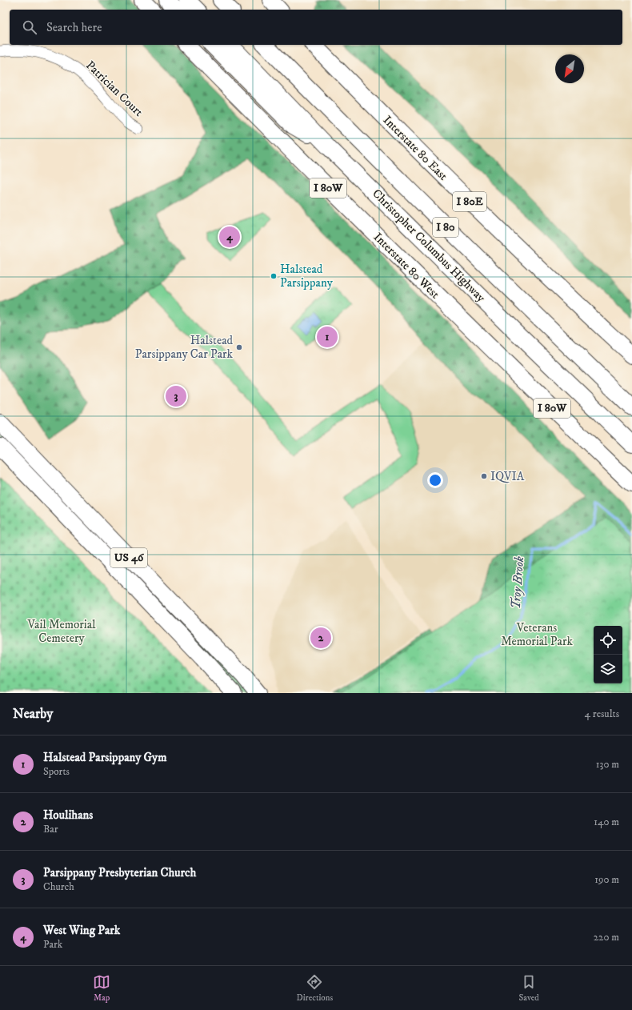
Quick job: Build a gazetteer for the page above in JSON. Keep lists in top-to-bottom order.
{
  "streets": {
    "highway": [
      "Interstate 80 East",
      "I 80W",
      "I 80E",
      "I 80",
      "Christopher Columbus Highway",
      "Interstate 80 West",
      "US 46"
    ],
    "street": ["Patrician Court"]
  },
  "water": ["Troy Brook"],
  "parks": ["Vail Memorial Cemetery", "Veterans Memorial Park"],
  "places": ["Halstead Parsippany", "Halstead Parsippany Car Park", "IQVIA"],
  "north": "bottom left",
  "page": {
    "search": "Search here",
    "pins": [
      "4",
      "1",
      "3",
      "2"
    ],
    "heading": ["Nearby", "4 results"],
    "list": [
      {
        "mark": "1",
        "name": "Halstead Parsippany Gym",
        "note": "Sports",
        "value": "130 m"
      },
      {
        "mark": "2",
        "name": "Houlihans",
        "note": "Bar",
        "value": "140 m"
      },
      {
        "mark": "3",
        "name": "Parsippany Presbyterian Church",
        "note": "Church",
        "value": "190 m"
      },
      {
        "mark": "4",
        "name": "West Wing Park",
        "note": "Park",
        "value": "220 m"
      }
    ],
    "nav": ["Map", "Directions", "Saved"]
  }
}
